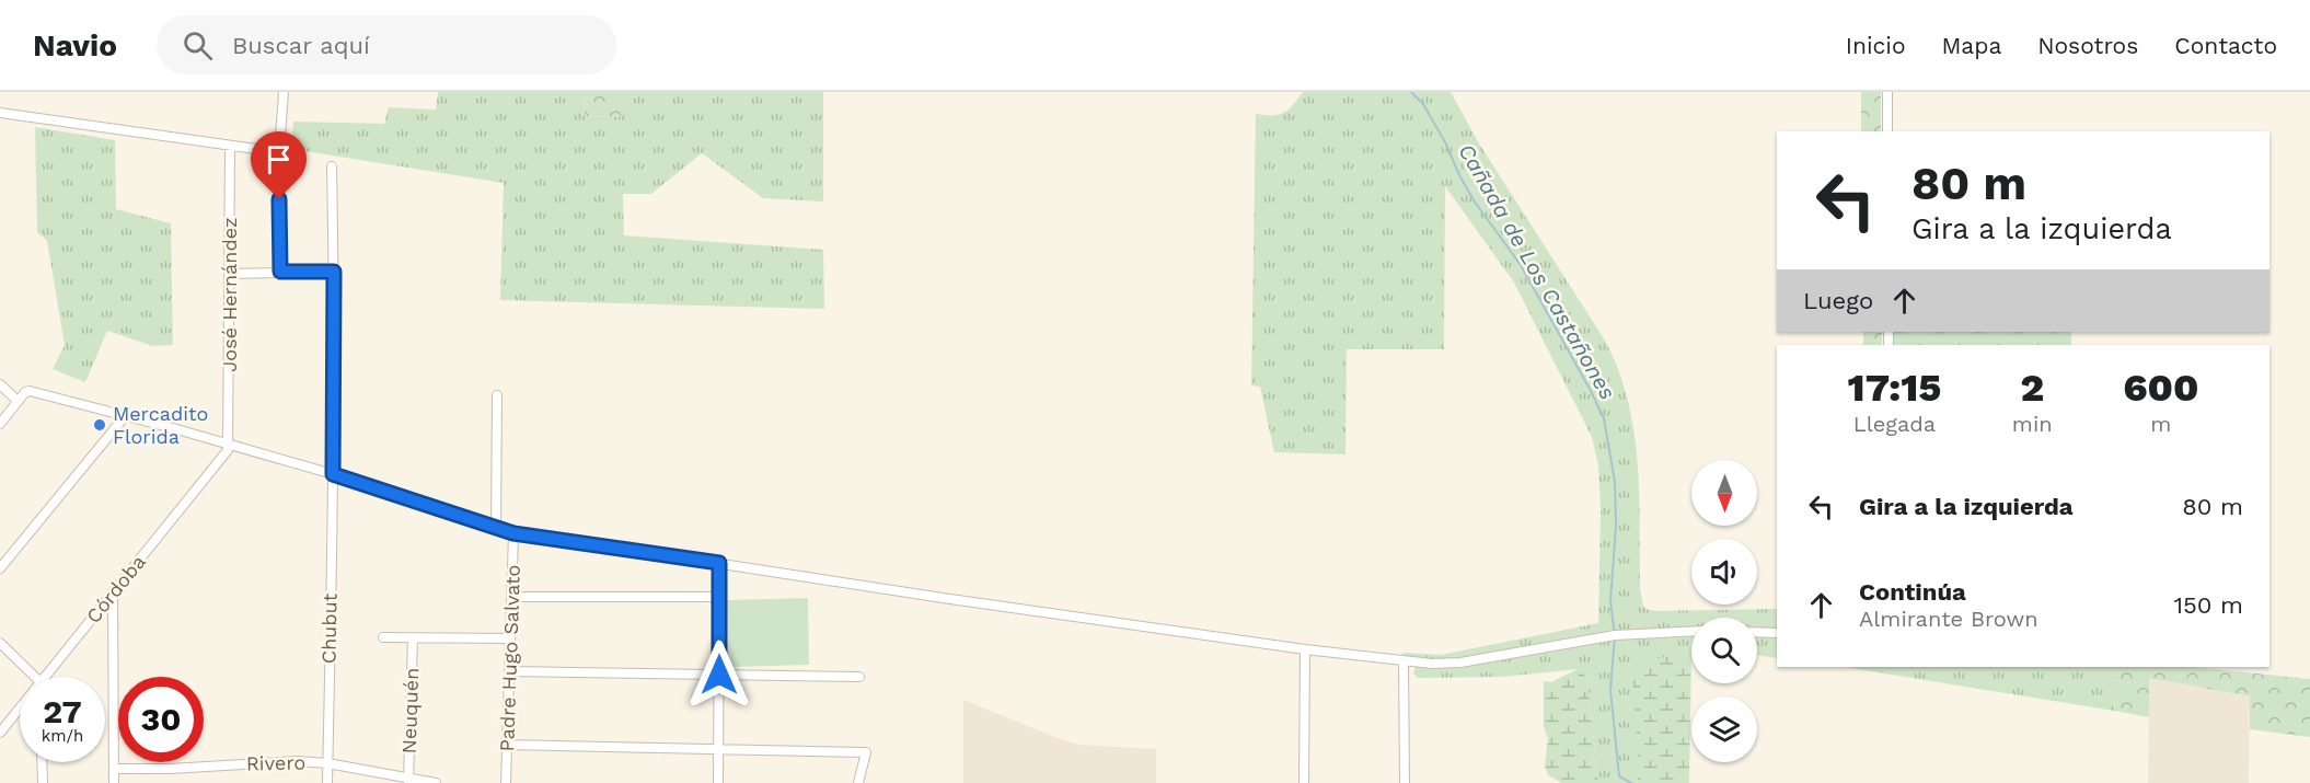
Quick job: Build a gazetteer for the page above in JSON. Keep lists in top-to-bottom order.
{
  "streets": {
    "street": [
      "José Hernández",
      "Córdoba",
      "Chubut",
      "Padre Hugo Salvato",
      "Neuquén",
      "Rivero"
    ]
  },
  "crossings": [
    ["José Hernández", "Córdoba"],
    ["Chubut", "Rivero"],
    ["Neuquén", "Rivero"]
  ],
  "water": ["Cañada de Los Castañones"],
  "places": ["Mercadito Florida"],
  "north": "bottom",
  "page": {
    "header": "Navio",
    "search": "Buscar aquí",
    "nav": [
      "Inicio",
      "Mapa",
      "Nosotros",
      "Contacto"
    ],
    "turn": ["80 m", "Gira a la izquierda"],
    "then": "Luego",
    "eta": [
      "17:15",
      "Llegada",
      "2",
      "min",
      "600",
      "m"
    ],
    "list": [
      {
        "name": "Gira a la izquierda",
        "value": "80 m"
      },
      {
        "name": "Continúa",
        "note": "Almirante Brown",
        "value": "150 m"
      }
    ],
    "speed": "27 km/h",
    "limit": "30"
  }
}
